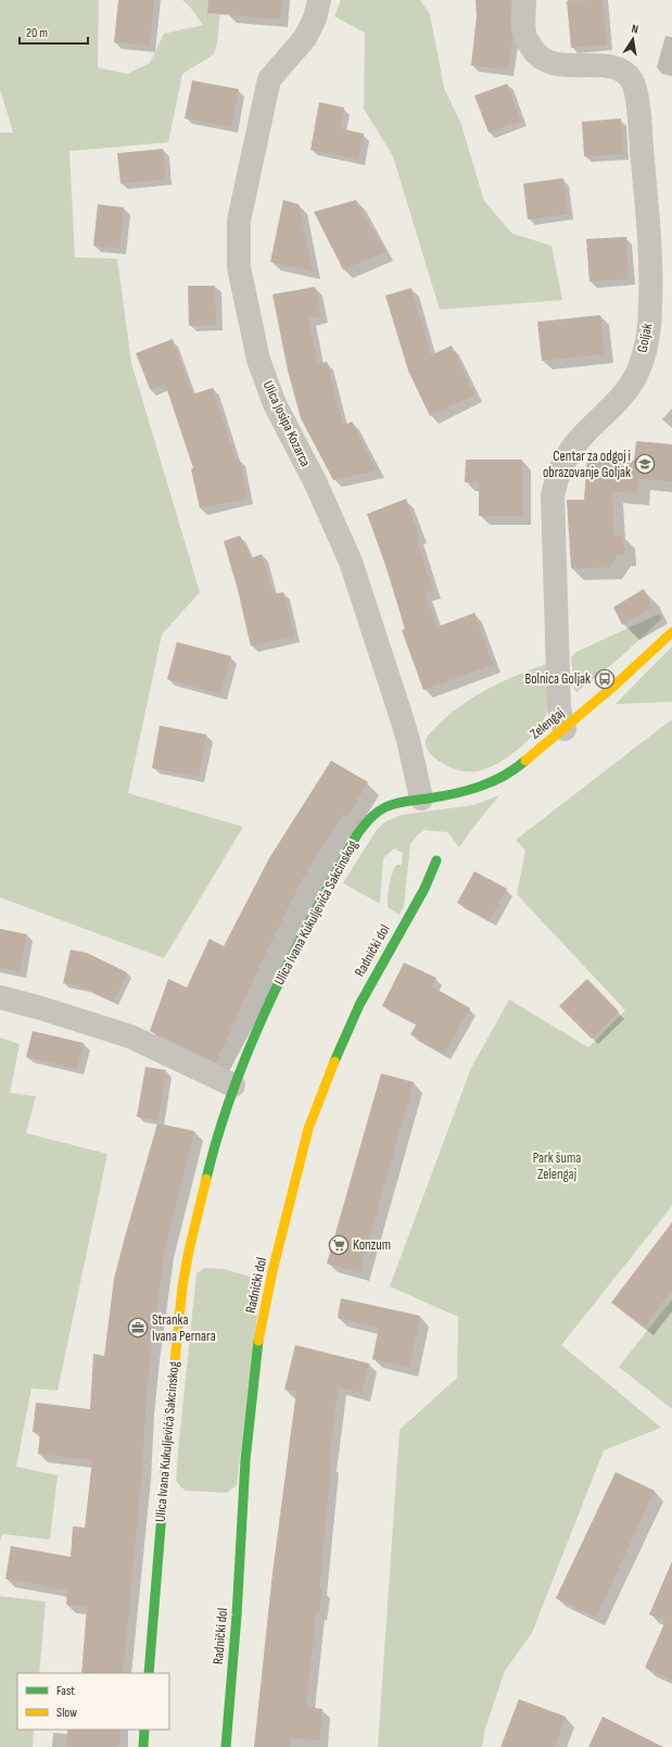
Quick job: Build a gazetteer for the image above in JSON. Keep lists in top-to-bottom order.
{
  "streets": {
    "street": [
      "Goljak",
      "Ulica Josipa Kozarca",
      "Zelengaj",
      "Ulica Ivana Kukuljevića Sakcinskog",
      "Radnički dol"
    ]
  },
  "crossings": [
    ["Goljak", "Zelengaj"],
    ["Ulica Josipa Kozarca", "Zelengaj"],
    ["Ulica Josipa Kozarca", "Ulica Ivana Kukuljevića Sakcinskog"],
    ["Zelengaj", "Ulica Ivana Kukuljevića Sakcinskog"]
  ],
  "parks": ["Park šuma Zelengaj"],
  "places": {
    "school or university": ["Centar za odgoj i obrazovanje Goljak"],
    "bus stop": ["Bolnica Goljak"],
    "supermarket": ["Konzum"],
    "office": ["Stranka Ivana Pernara"]
  },
  "legend": ["Fast", "Slow"],
  "scale_bar": "20 m",
  "north": "top"
}
